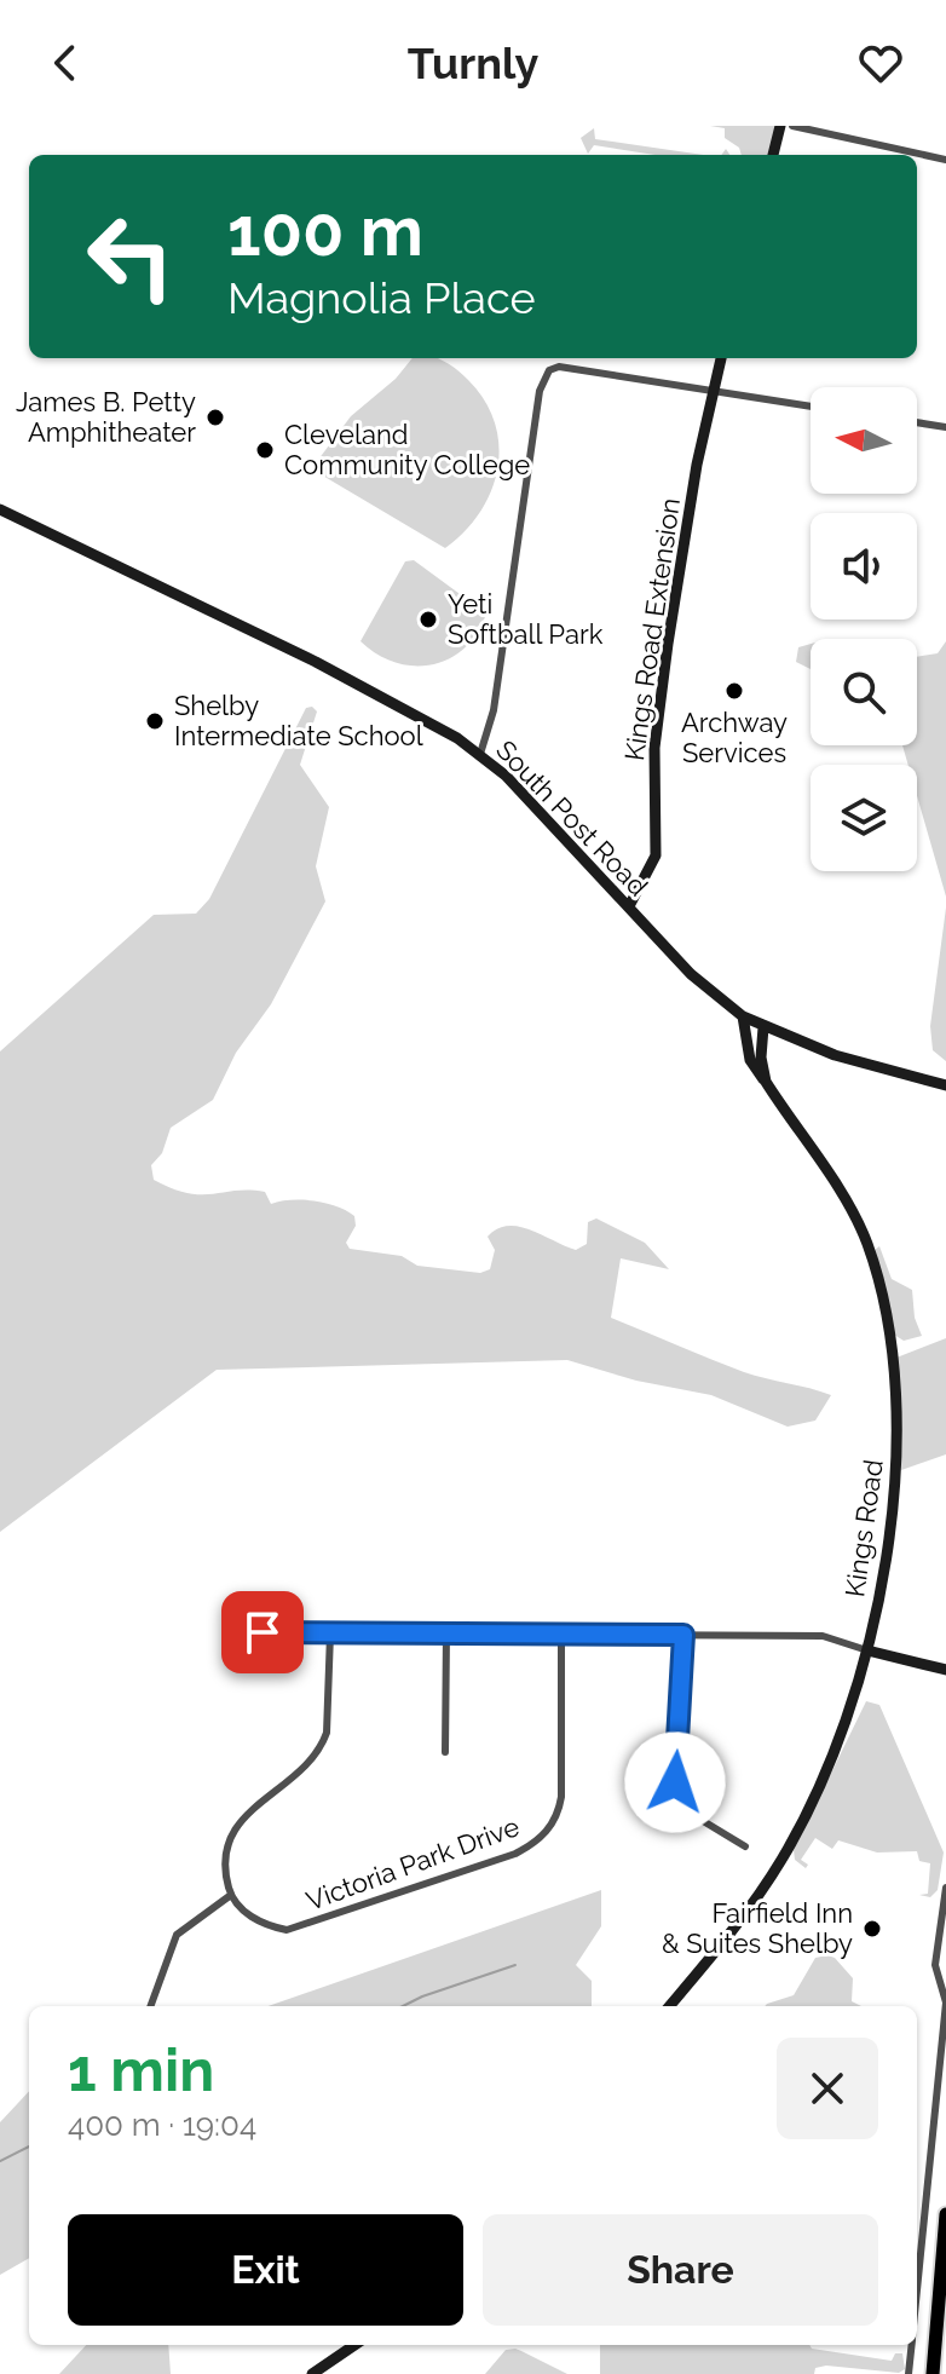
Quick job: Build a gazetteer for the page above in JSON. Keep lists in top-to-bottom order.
{
  "streets": {
    "street": [
      "Kings Road Extension",
      "South Post Road",
      "Kings Road",
      "Victoria Park Drive"
    ]
  },
  "crossings": [
    ["Kings Road Extension", "South Post Road"],
    ["South Post Road", "Kings Road"]
  ],
  "places": [
    "James B. Petty Amphitheater",
    "Cleveland Community College",
    "Yeti Softball Park",
    "Archway Services",
    "Shelby Intermediate School",
    "Fairfield Inn & Suites Shelby"
  ],
  "north": "left",
  "page": {
    "header": "Turnly",
    "turn": ["100 m", "Magnolia Place"],
    "heading": ["1 min", "400 m · 19:04"],
    "buttons": ["Exit", "Share"]
  }
}
